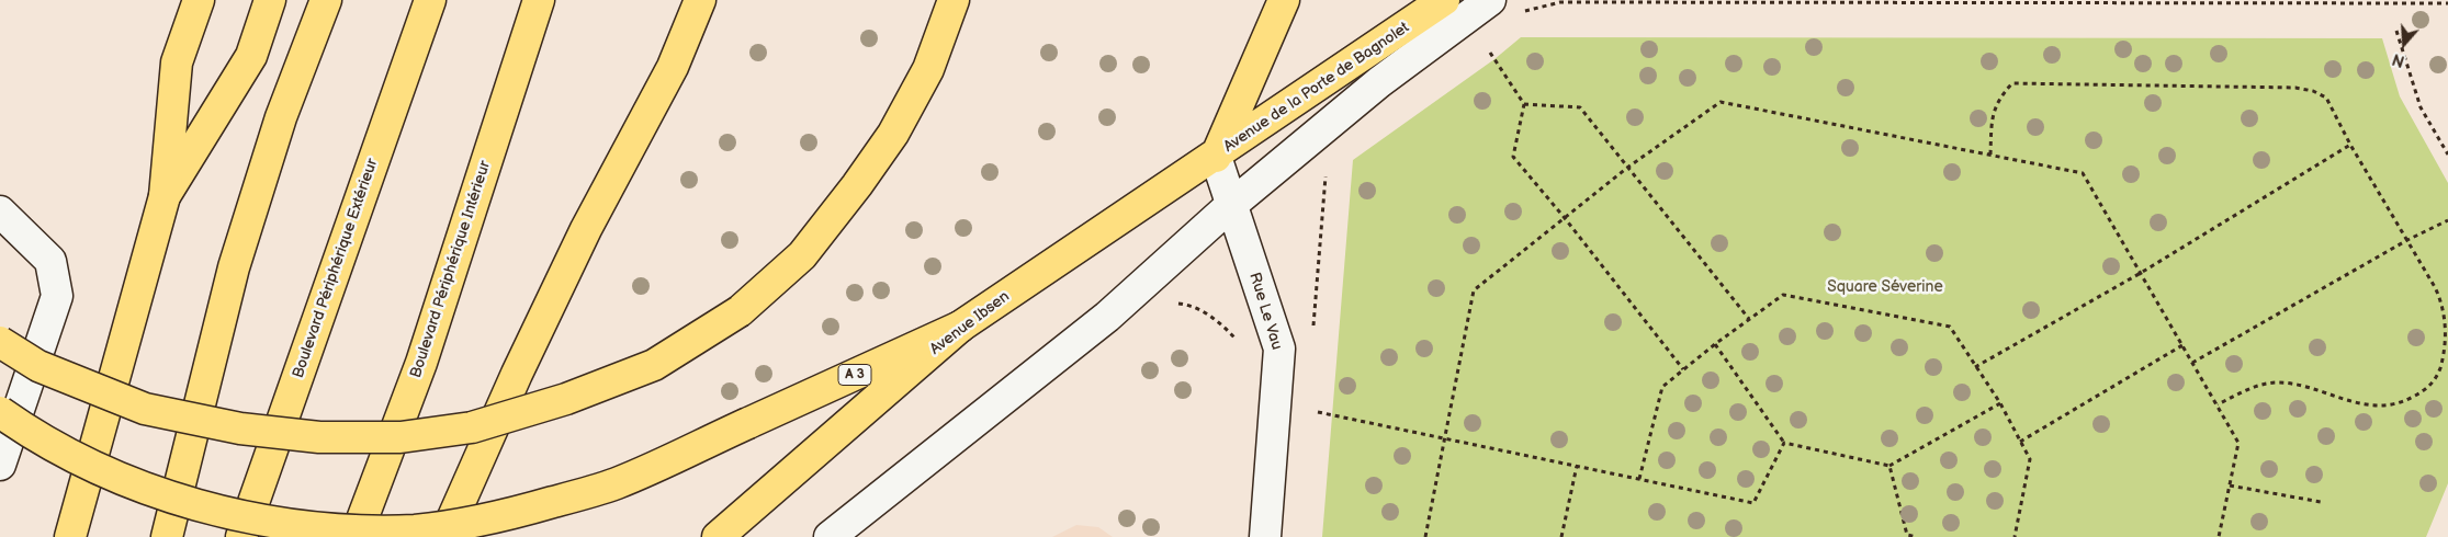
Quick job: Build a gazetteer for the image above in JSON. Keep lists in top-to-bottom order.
{
  "streets": {
    "main road": [
      "Avenue de la Porte de Bagnolet",
      "Boulevard Périphérique Extérieur",
      "Boulevard Périphérique Intérieur",
      "Avenue Ibsen",
      "A 3"
    ],
    "street": ["Rue Le Vau"]
  },
  "crossings": [
    ["Avenue de la Porte de Bagnolet", "Rue Le Vau"],
    ["Avenue de la Porte de Bagnolet", "Avenue Ibsen"],
    ["Rue Le Vau", "Avenue Ibsen"],
    ["Avenue Ibsen", "A 3"]
  ],
  "parks": ["Square Séverine"],
  "north": "bottom"
}
